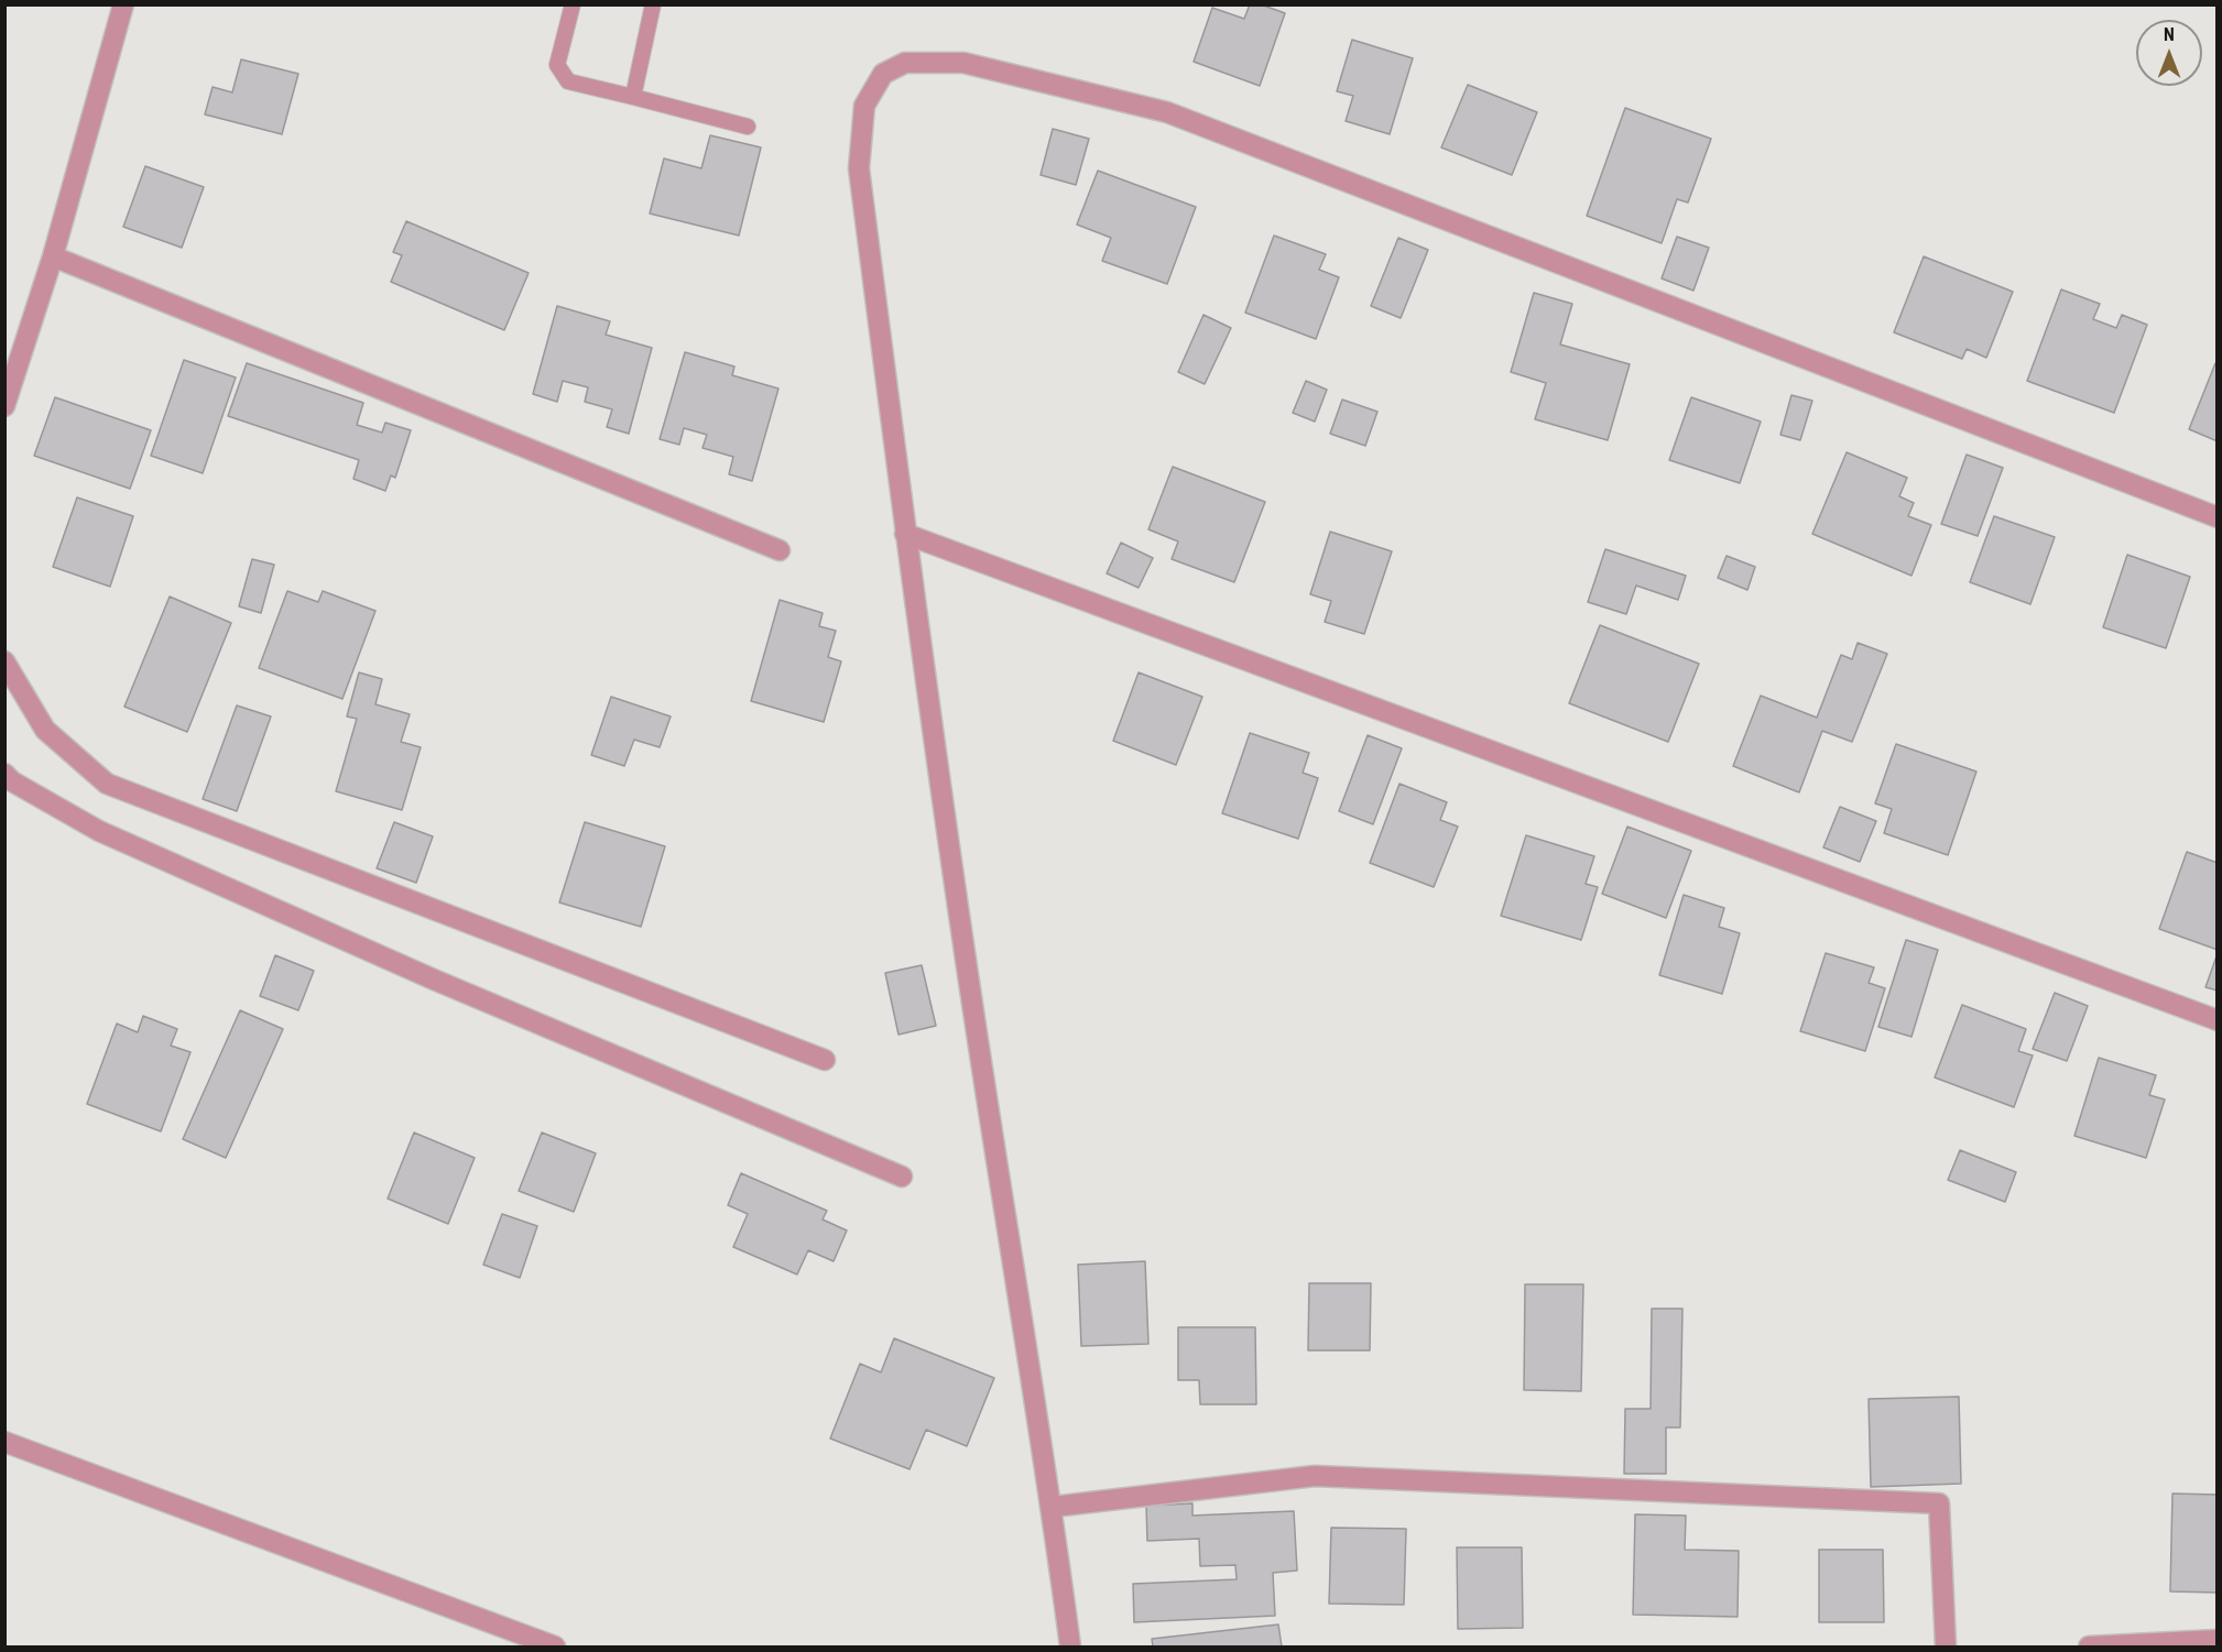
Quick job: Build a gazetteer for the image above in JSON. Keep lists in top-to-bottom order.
{
  "north": "top"
}
